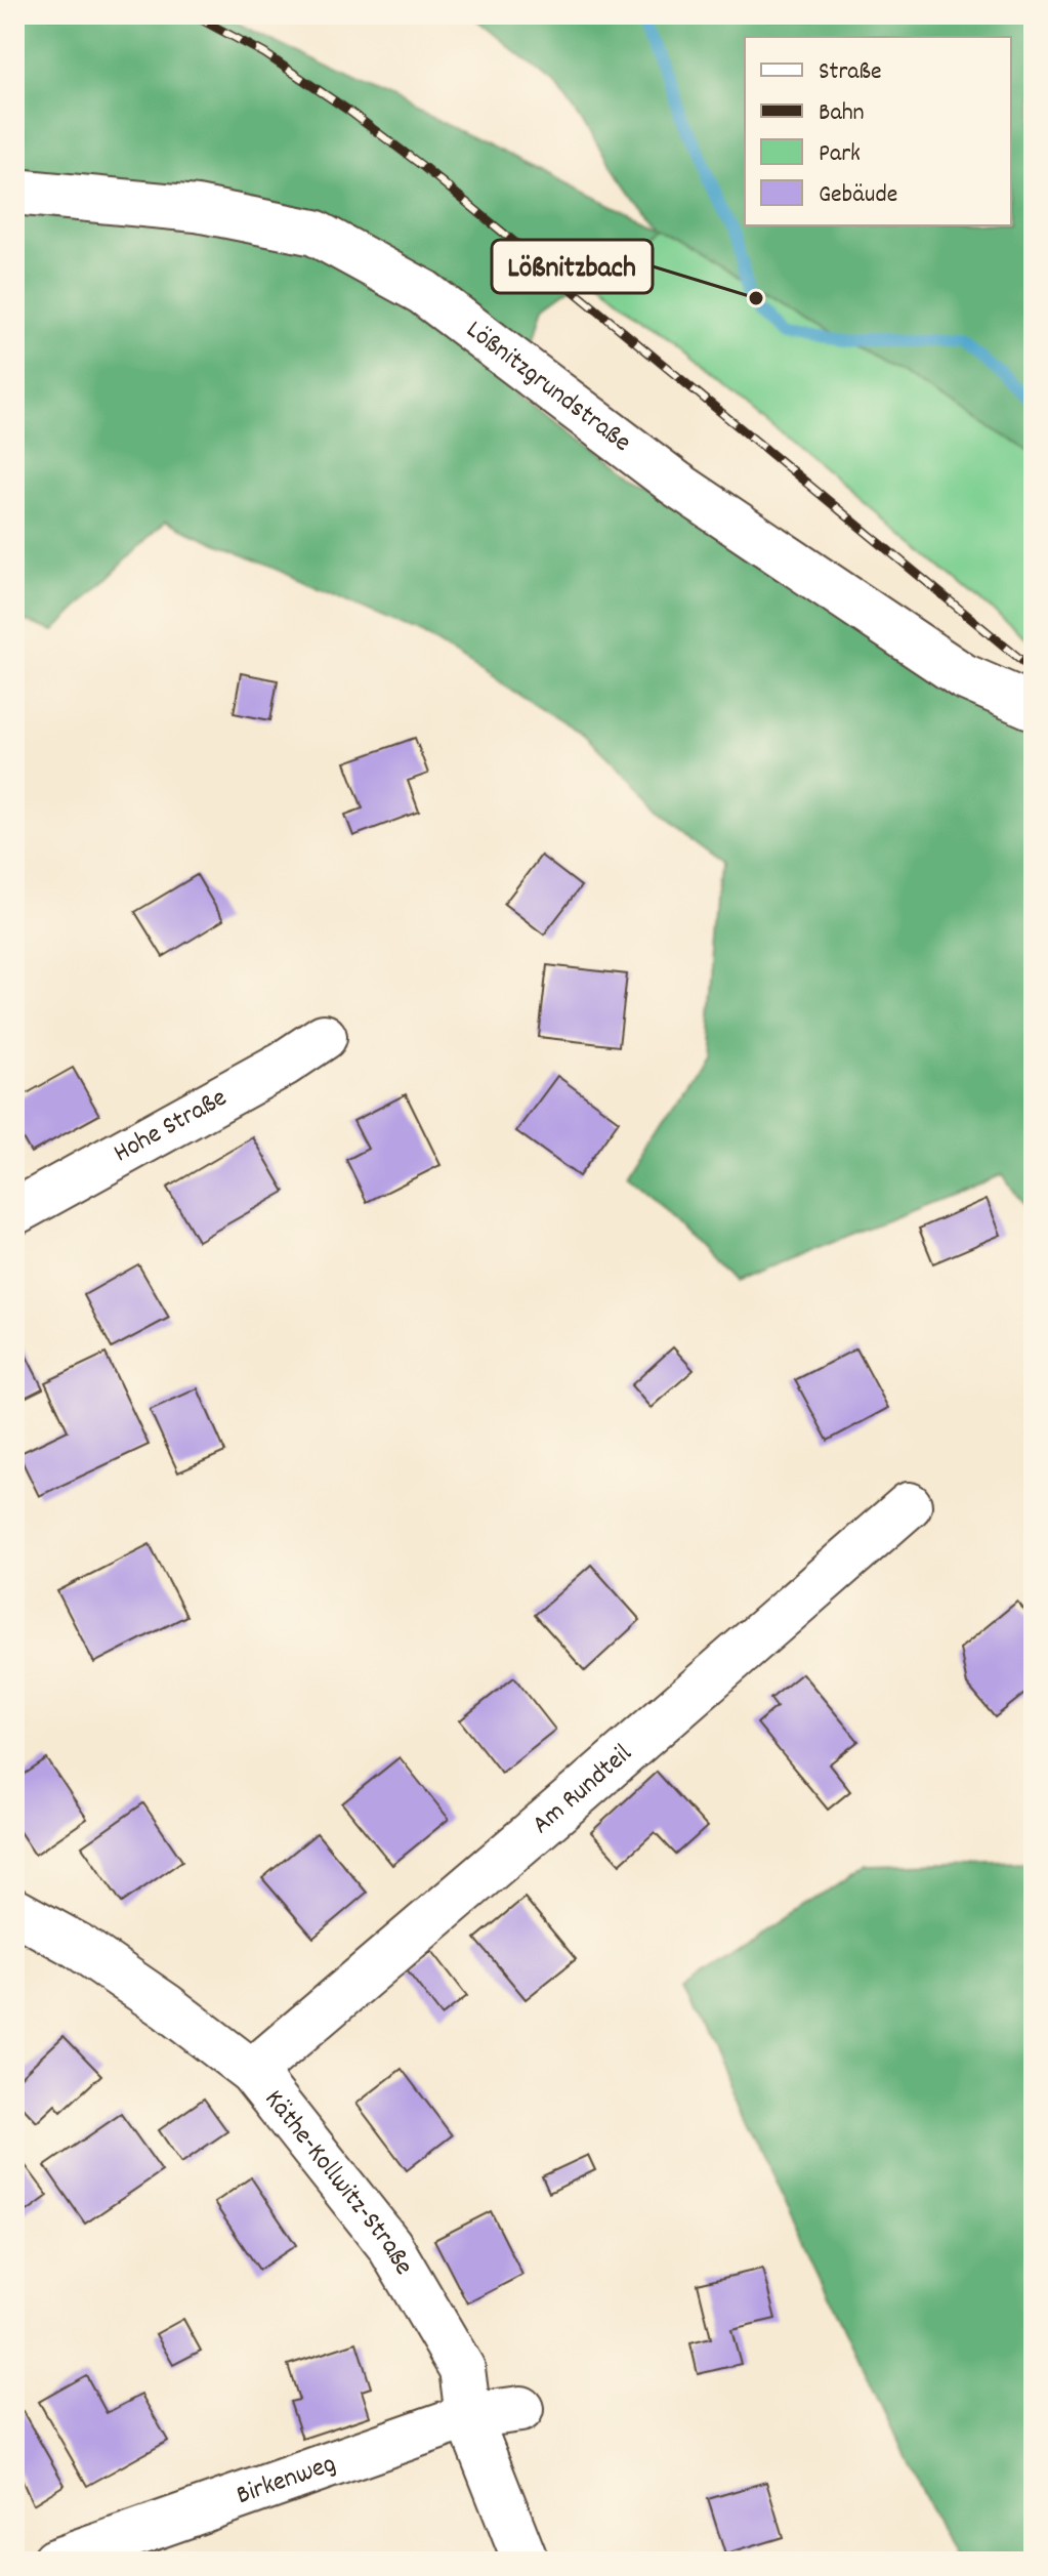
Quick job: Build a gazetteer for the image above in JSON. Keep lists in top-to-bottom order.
{
  "streets": {
    "street": [
      "Lößnitzgrundstraße",
      "Hohe Straße",
      "Am Rundteil",
      "Käthe-Kollwitz-Straße",
      "Birkenweg"
    ]
  },
  "crossings": [
    ["Am Rundteil", "Käthe-Kollwitz-Straße"],
    ["Käthe-Kollwitz-Straße", "Birkenweg"]
  ],
  "places": ["Lößnitzbach"],
  "legend": [
    "Straße",
    "Bahn",
    "Park",
    "Gebäude"
  ]
}
